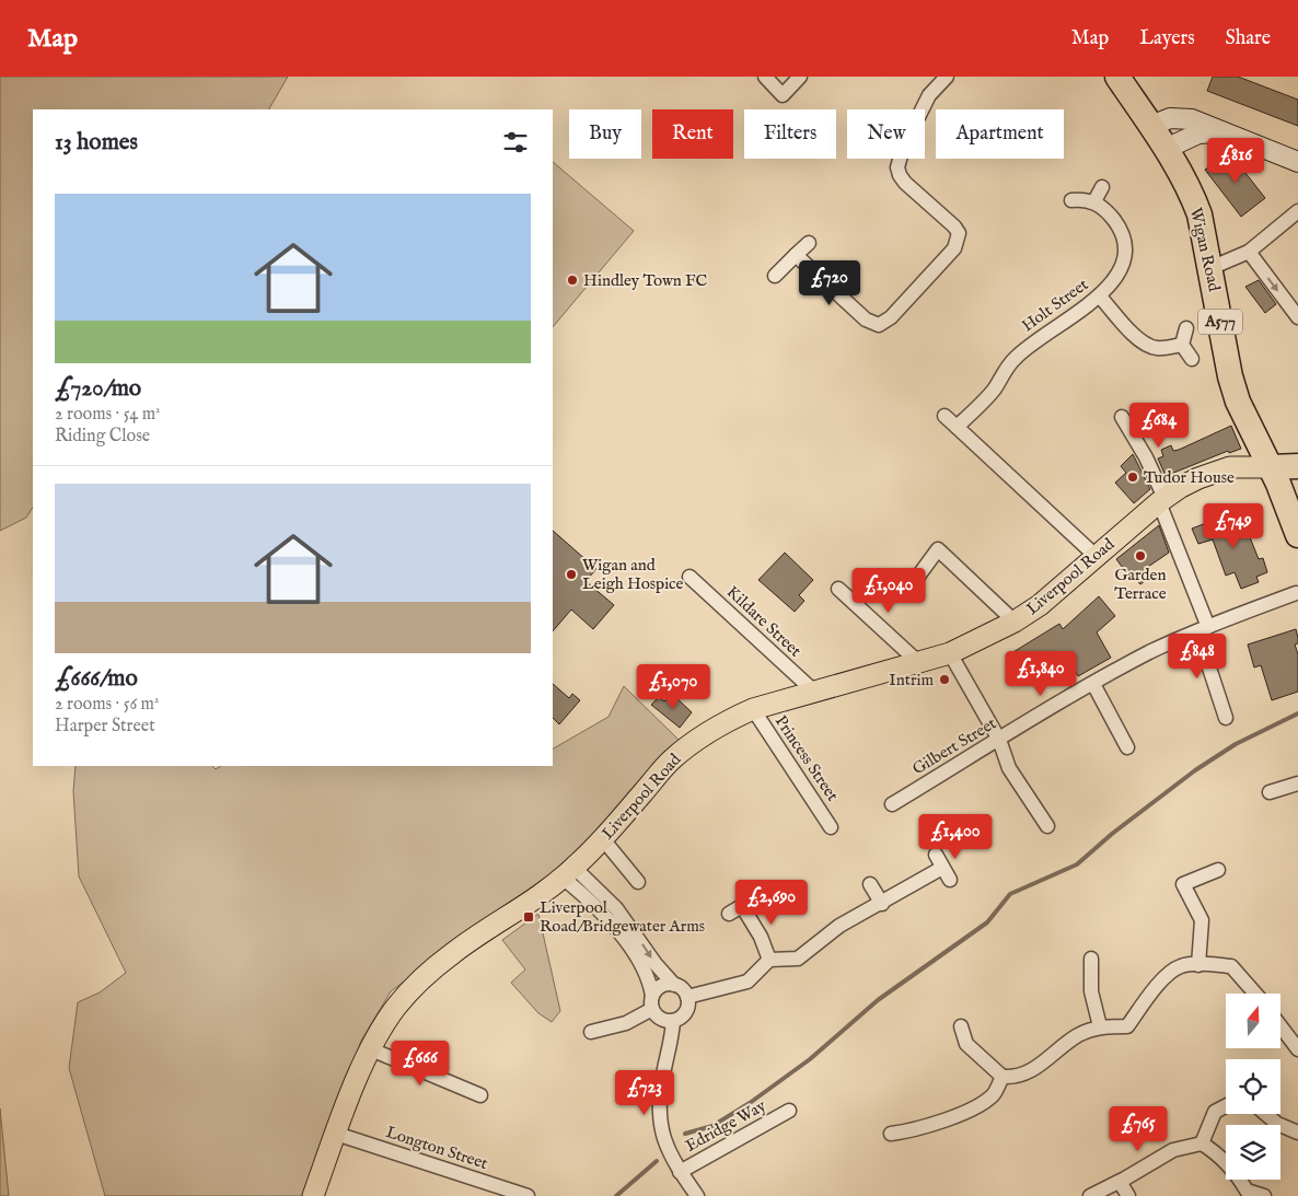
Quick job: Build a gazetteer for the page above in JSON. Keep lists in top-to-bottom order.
{
  "streets": {
    "highway": ["Wigan Road", "A577"],
    "main road": ["Liverpool Road"],
    "street": [
      "Holt Street",
      "Kildare Street",
      "Gilbert Street",
      "Princess Street",
      "Edridge Way",
      "Longton Street"
    ]
  },
  "crossings": [
    ["Wigan Road", "A577"],
    ["Wigan Road", "Liverpool Road"],
    ["A577", "Liverpool Road"],
    ["Liverpool Road", "Kildare Street"],
    ["Liverpool Road", "Princess Street"],
    ["Liverpool Road", "Longton Street"]
  ],
  "places": {
    "other": [
      "Hindley Town FC",
      "Tudor House",
      "Garden Terrace",
      "Wigan and Leigh Hospice",
      "Intrim"
    ],
    "transit": ["Liverpool Road/Bridgewater Arms"]
  },
  "north": "top",
  "page": {
    "header": "Map",
    "nav": ["Map", "Layers", "Share"],
    "chip": [
      "Buy",
      "Rent",
      "Filters",
      "New",
      "Apartment"
    ],
    "heading": "13 homes",
    "price": [
      "£816",
      "£720",
      "£684",
      "£749",
      "£1,040",
      "£848",
      "£1,840",
      "£1,070",
      "£1,400",
      "£2,690",
      "£666",
      "£723",
      "£765"
    ],
    "list": [
      {
        "name": "£720/mo",
        "note": "2 rooms · 54 m² · Riding Close"
      },
      {
        "name": "£666/mo",
        "note": "2 rooms · 56 m² · Harper Street"
      }
    ]
  }
}
